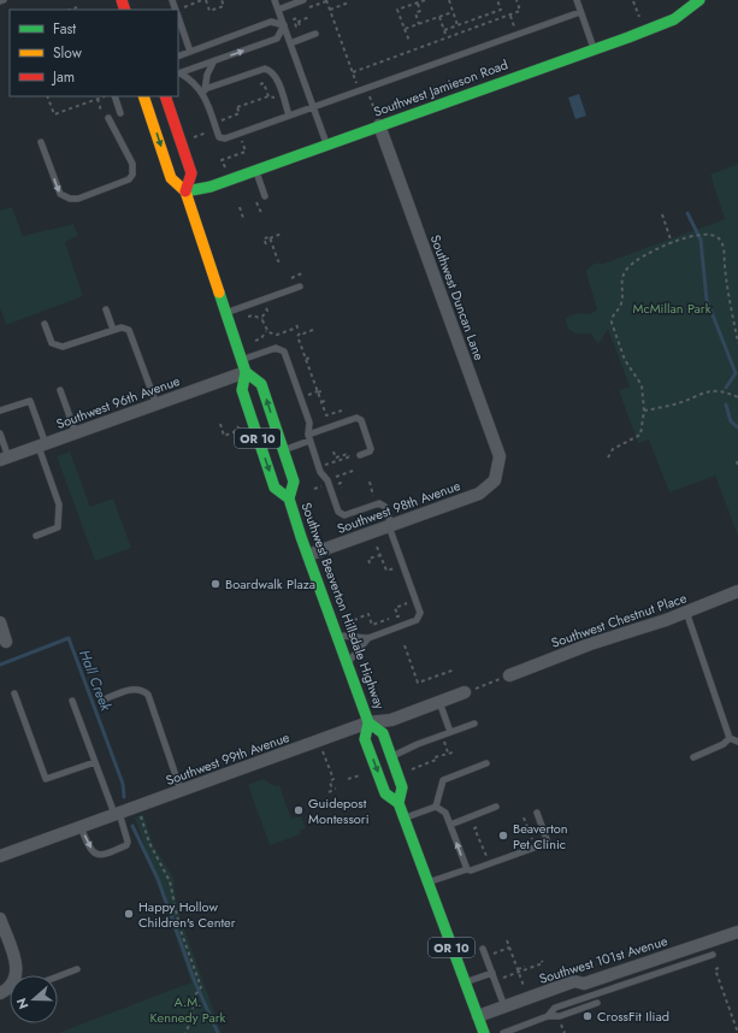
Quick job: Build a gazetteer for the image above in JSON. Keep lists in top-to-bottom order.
{
  "streets": {
    "main road": ["Southwest Jamieson Road", "OR 10", "Southwest Beaverton Hillsdale Highway"],
    "street": [
      "Southwest Duncan Lane",
      "Southwest 96th Avenue",
      "Southwest 98th Avenue",
      "Southwest Chestnut Place",
      "Southwest 99th Avenue",
      "Southwest 101st Avenue"
    ]
  },
  "crossings": [
    ["Southwest Jamieson Road", "Southwest Duncan Lane"],
    ["Southwest Jamieson Road", "Southwest Beaverton Hillsdale Highway"],
    ["Southwest Duncan Lane", "Southwest 98th Avenue"],
    ["Southwest 96th Avenue", "Southwest Beaverton Hillsdale Highway"],
    ["Southwest 98th Avenue", "Southwest Beaverton Hillsdale Highway"],
    ["Southwest Beaverton Hillsdale Highway", "Southwest 99th Avenue"],
    ["Southwest Beaverton Hillsdale Highway", "Southwest 101st Avenue"]
  ],
  "water": ["Hall Creek"],
  "parks": ["McMillan Park", "A.M. Kennedy Park"],
  "places": [
    "Boardwalk Plaza",
    "Guidepost Montessori",
    "Beaverton Pet Clinic",
    "Happy Hollow Children's Center",
    "CrossFit Iliad"
  ],
  "legend": ["Fast", "Slow", "Jam"],
  "north": "left"
}
